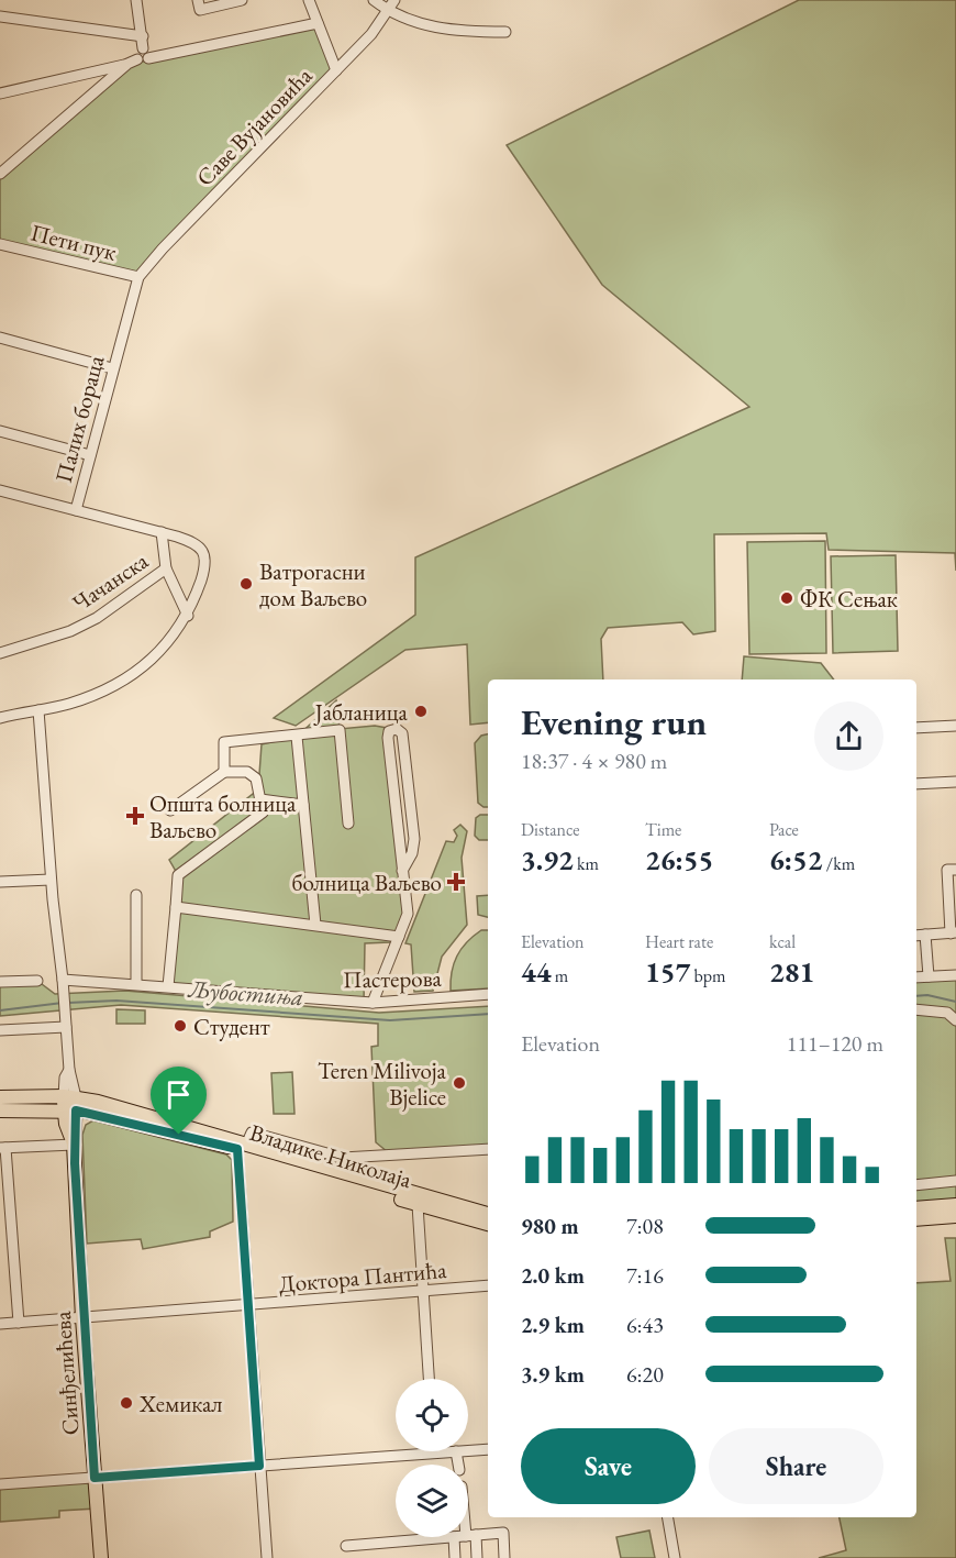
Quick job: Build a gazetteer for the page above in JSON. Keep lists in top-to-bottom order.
{
  "streets": {
    "main road": ["Владике Николаја", "Синђелићева"],
    "street": [
      "Саве Вујановића",
      "Пети пук",
      "Палих бораца",
      "Чачанска",
      "Пастерова",
      "Доктора Пантића"
    ]
  },
  "crossings": [
    ["Саве Вујановића", "Пети пук"],
    ["Саве Вујановића", "Палих бораца"],
    ["Пети пук", "Палих бораца"],
    ["Пастерова", "Синђелићева"],
    ["Владике Николаја", "Синђелићева"],
    ["Доктора Пантића", "Синђелићева"]
  ],
  "water": ["Љубостиња"],
  "places": {
    "other": [
      "Ватрогасни дом Ваљево",
      "ФК Сењак",
      "Јабланица",
      "Студент",
      "Teren Milivoja Bjelice",
      "Хемикал"
    ],
    "health": ["Општа болница Ваљево", "болница Ваљево"]
  },
  "page": {
    "heading": ["Evening run", "18:37 · 4 × 980 m"],
    "stats": [
      ["Distance", "3.92 km"],
      ["Time", "26:55"],
      ["Pace", "6:52 /km"],
      ["Elevation", "44 m"],
      ["Heart rate", "157 bpm"],
      ["kcal", "281"]
    ],
    "chart": ["Elevation", "111–120 m"],
    "list": [
      {
        "name": "980 m",
        "note": "7:08"
      },
      {
        "name": "2.0 km",
        "note": "7:16"
      },
      {
        "name": "2.9 km",
        "note": "6:43"
      },
      {
        "name": "3.9 km",
        "note": "6:20"
      }
    ],
    "buttons": ["Save", "Share"]
  }
}
